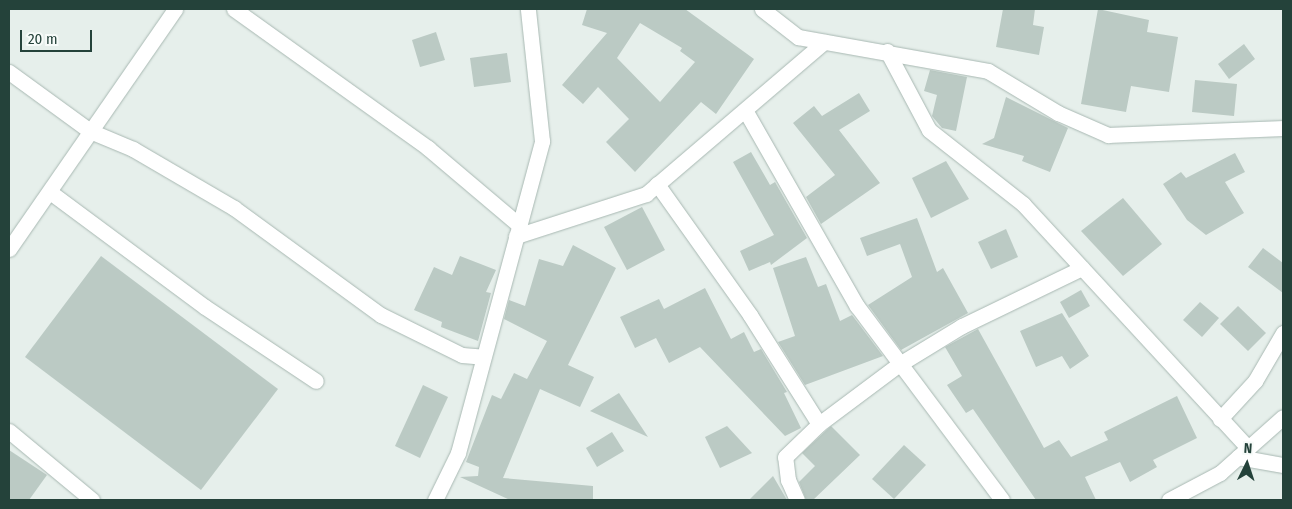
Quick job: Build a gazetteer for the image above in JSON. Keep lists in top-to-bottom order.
{
  "scale_bar": "20 m",
  "north": "top"
}
